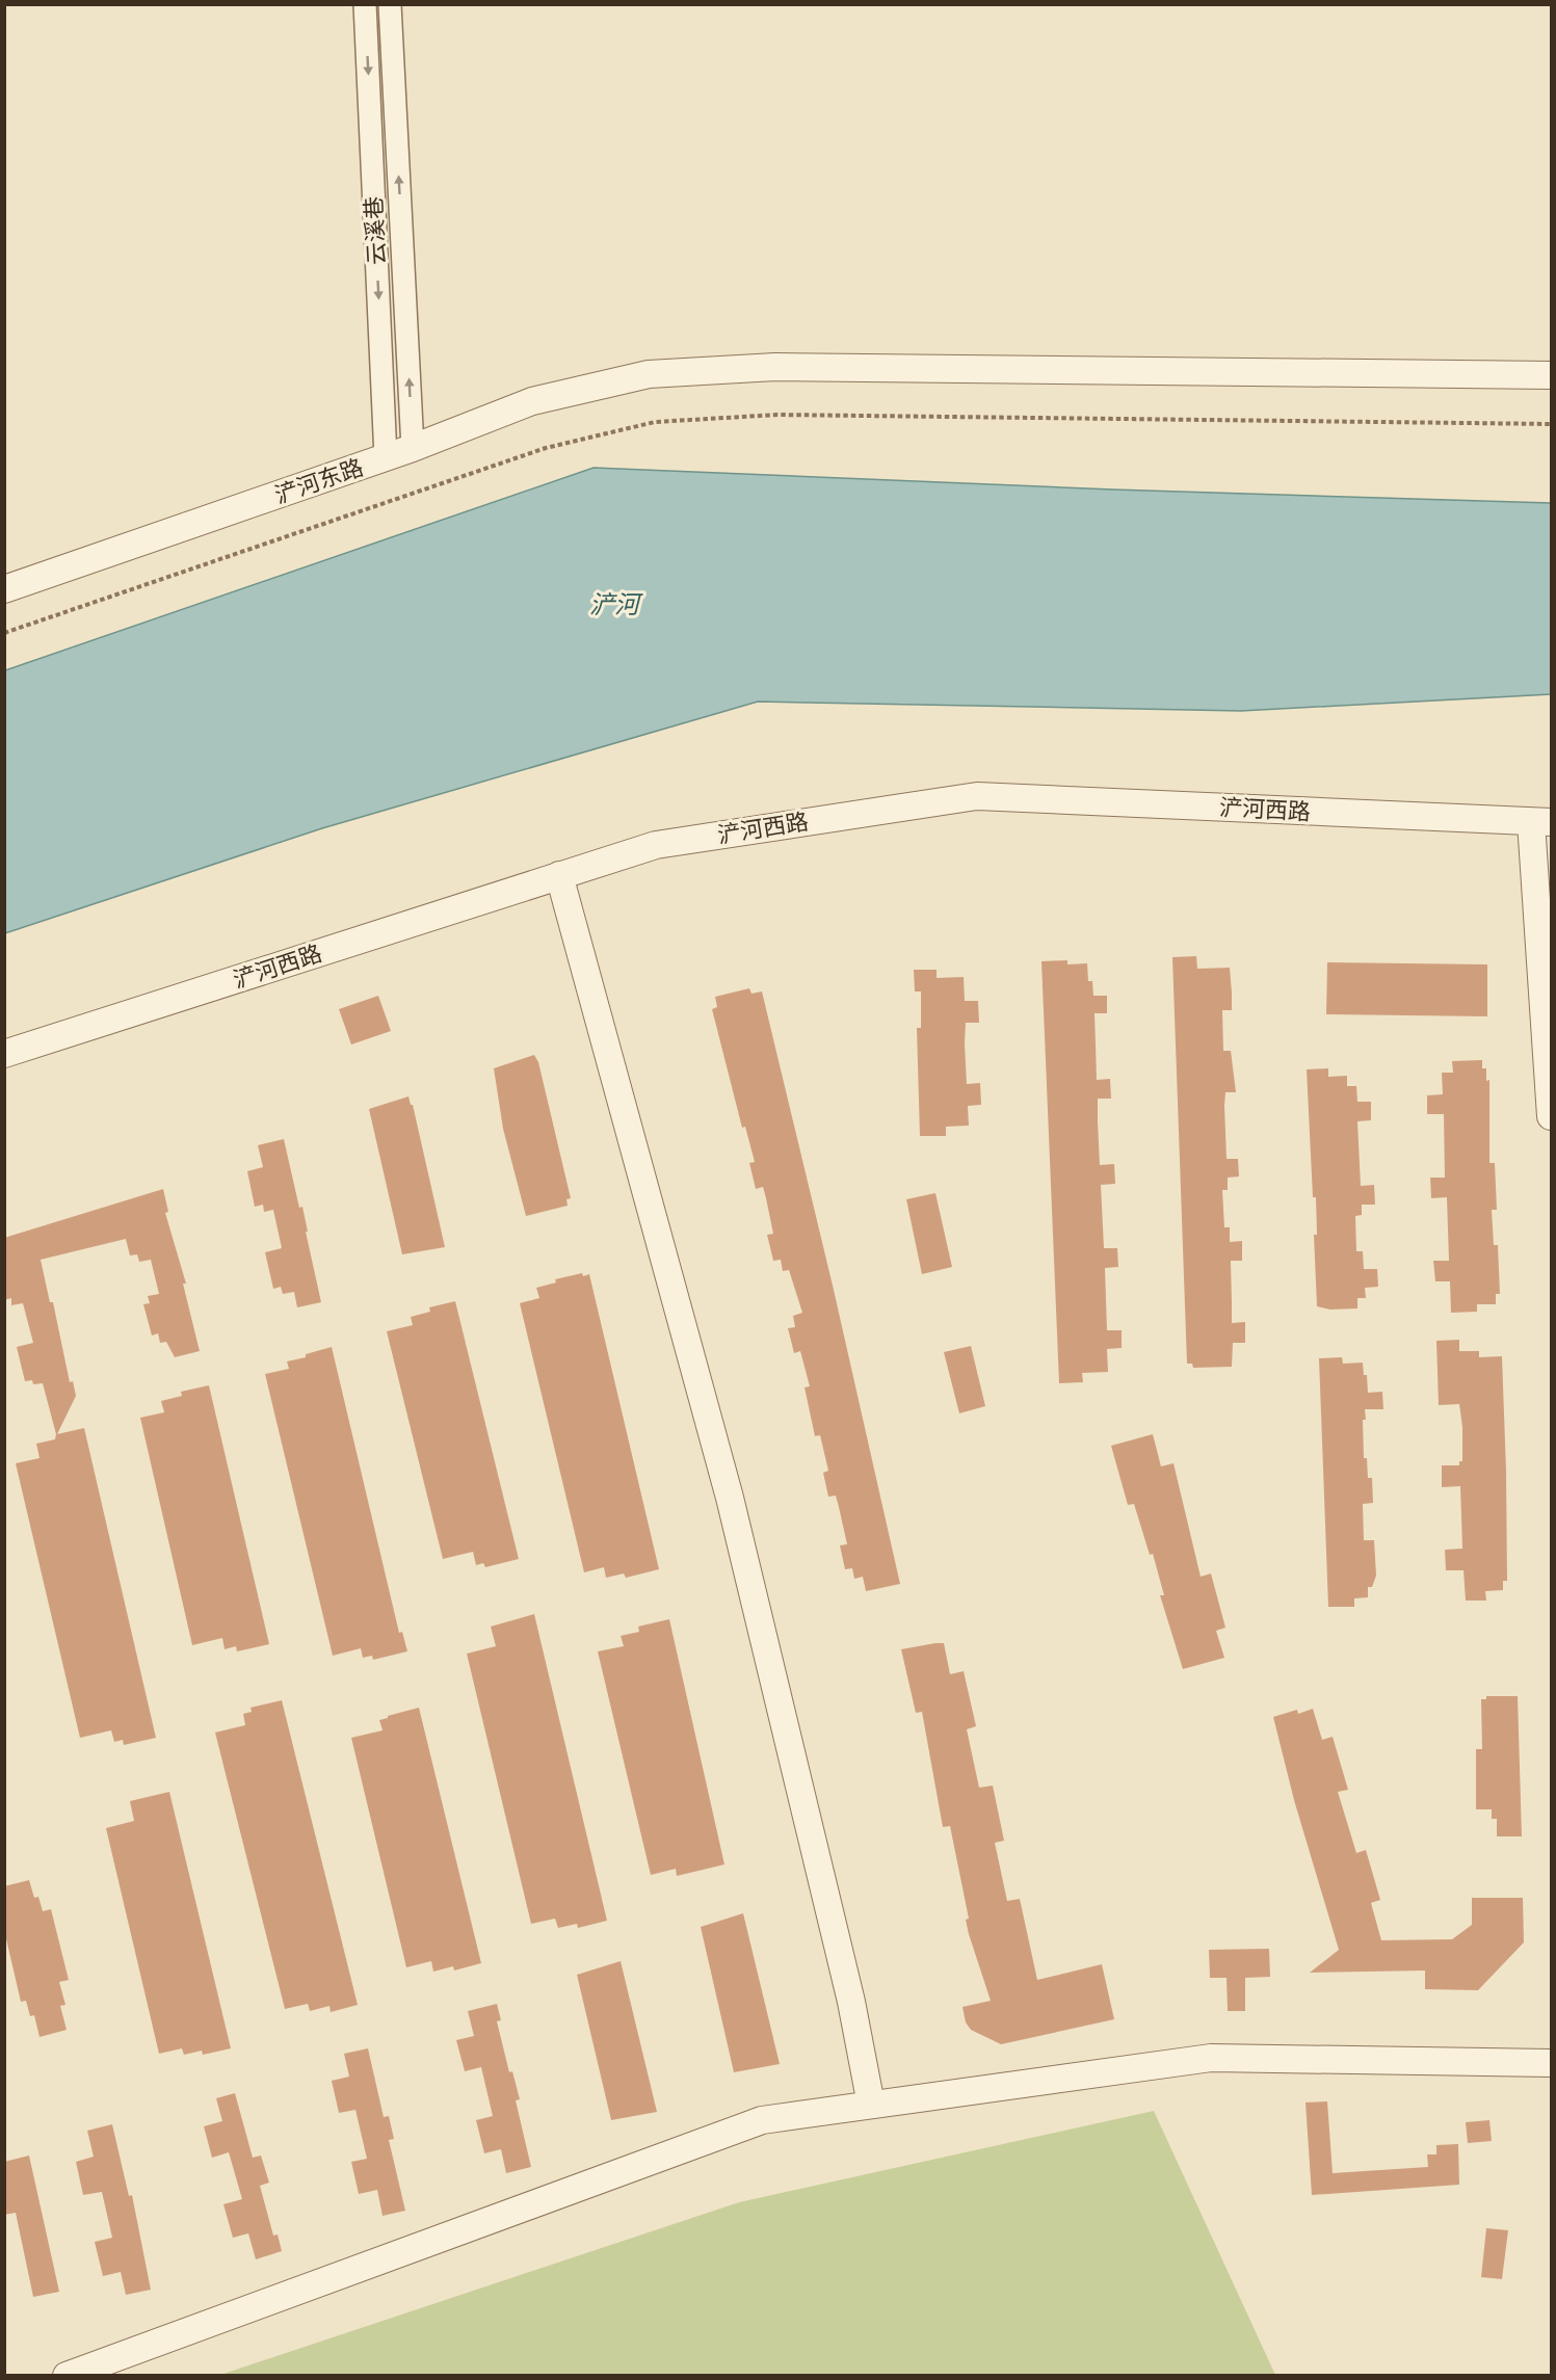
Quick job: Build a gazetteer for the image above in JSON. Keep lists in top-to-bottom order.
{
  "streets": {
    "street": ["云溪巷", "浐河东路", "浐河西路"]
  },
  "crossings": [
    ["云溪巷", "浐河东路"]
  ],
  "water": ["浐河"]
}
